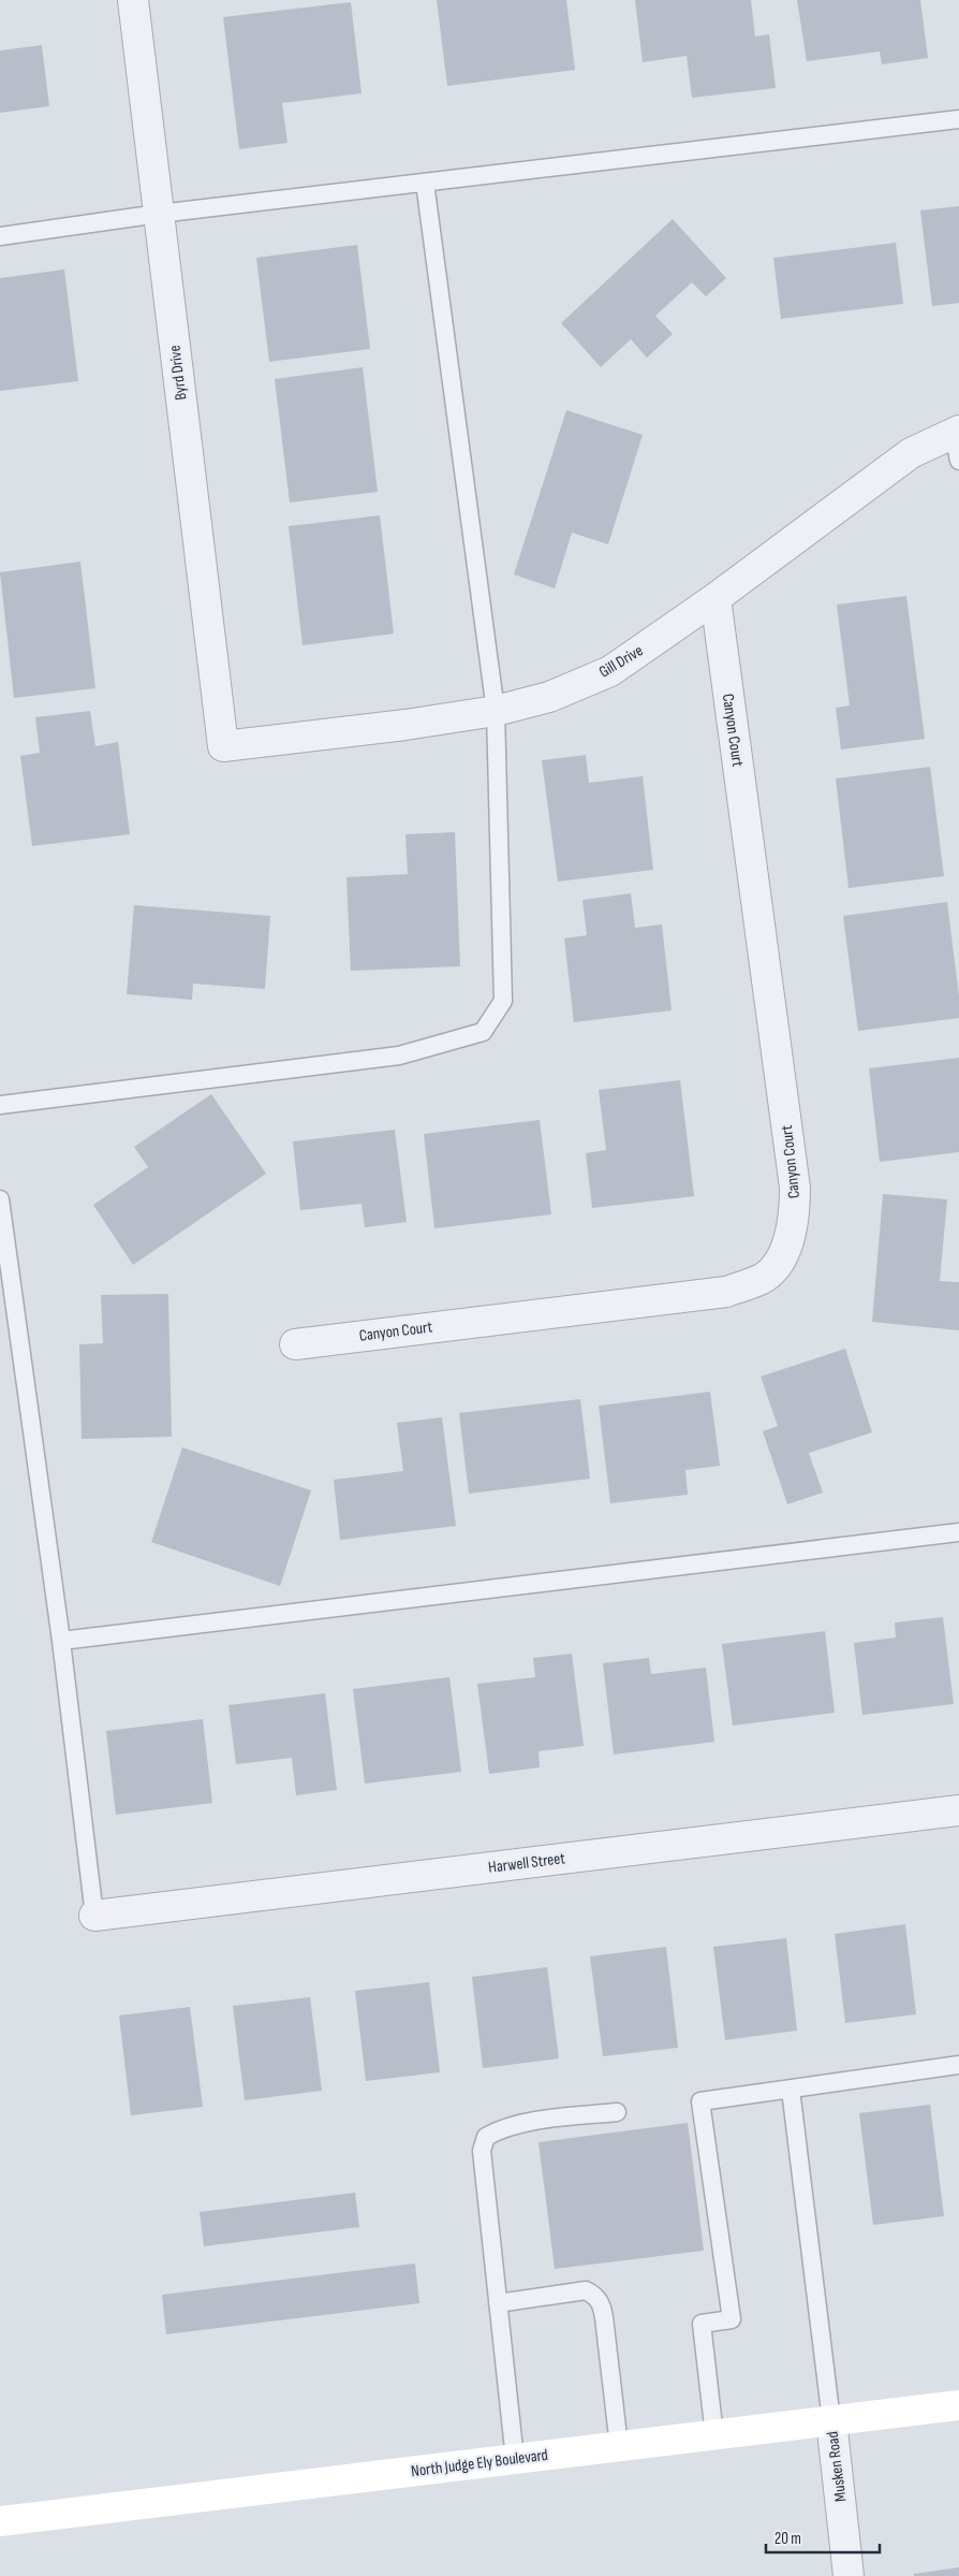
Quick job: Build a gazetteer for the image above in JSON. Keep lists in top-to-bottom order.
{
  "streets": {
    "main road": ["North Judge Ely Boulevard"],
    "street": [
      "Byrd Drive",
      "Gill Drive",
      "Canyon Court",
      "Harwell Street",
      "Musken Road"
    ]
  },
  "crossings": [
    ["Byrd Drive", "Gill Drive"],
    ["Gill Drive", "Canyon Court"],
    ["North Judge Ely Boulevard", "Musken Road"]
  ],
  "scale_bar": "20 m"
}
